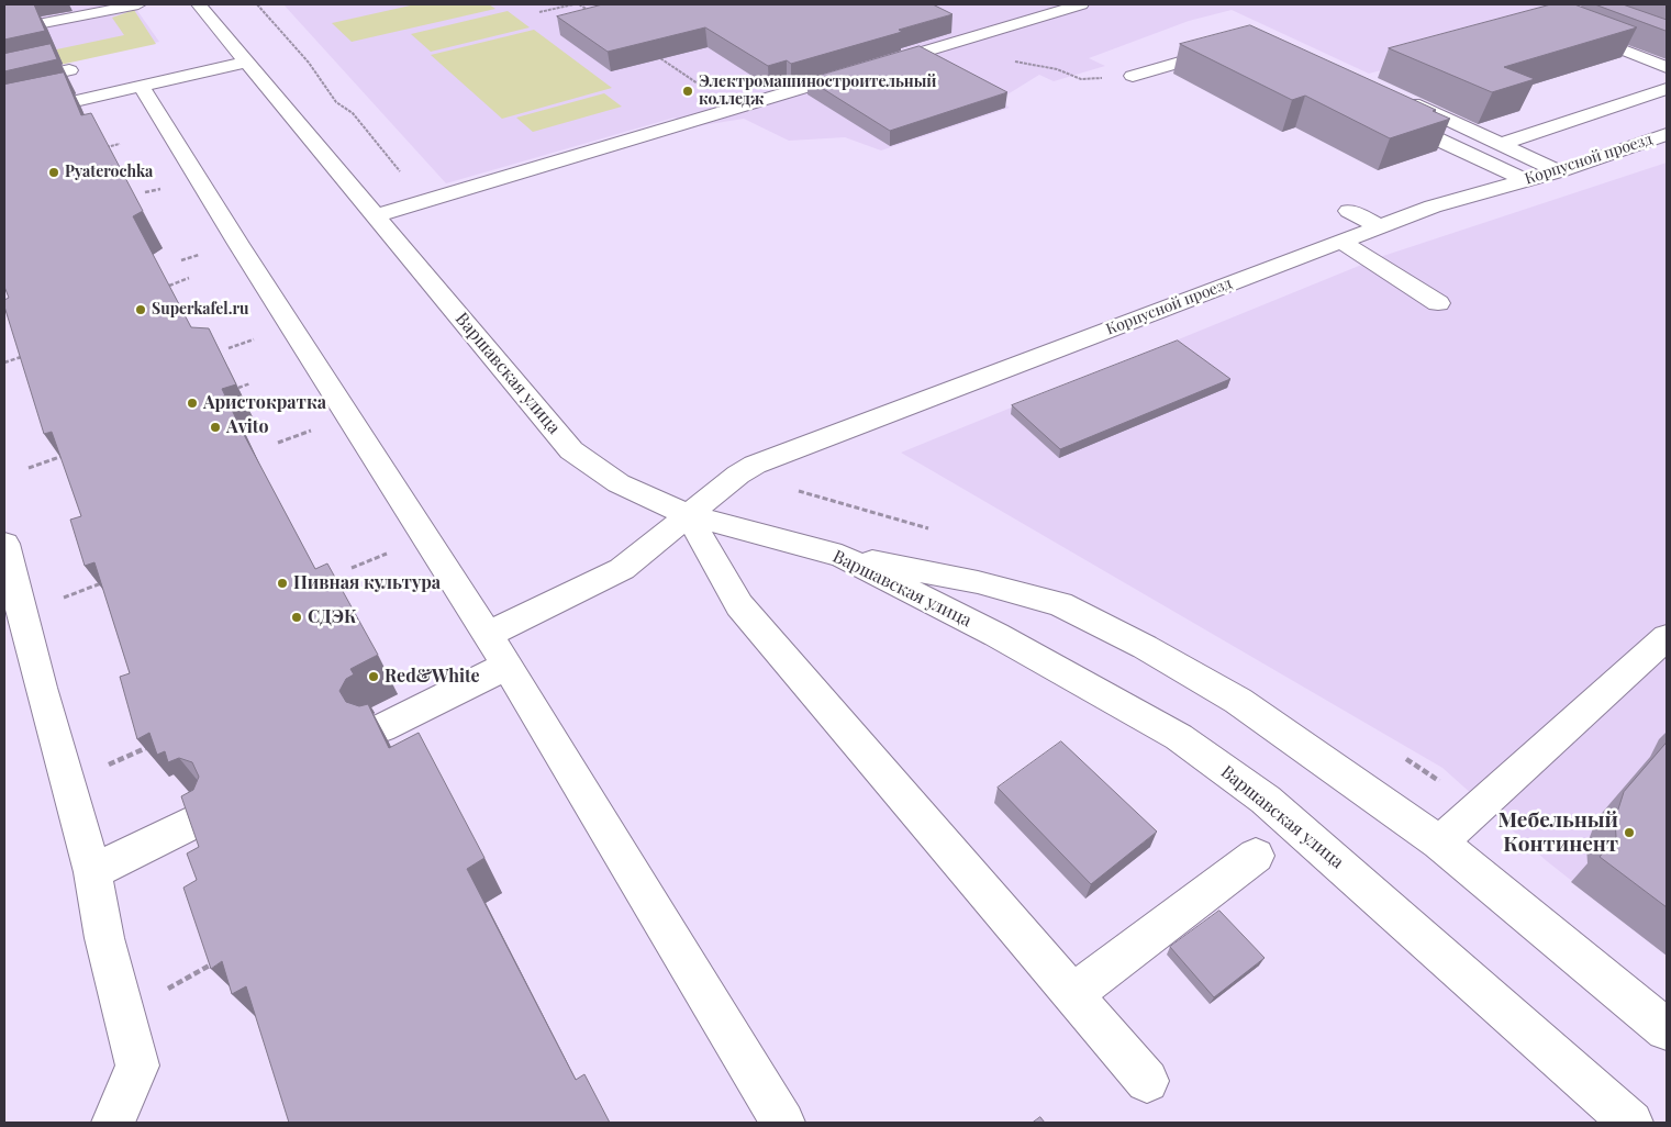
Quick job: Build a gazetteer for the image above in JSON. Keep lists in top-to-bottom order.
{
  "streets": {
    "street": ["Корпусной проезд", "Варшавская улица"]
  },
  "crossings": [
    ["Корпусной проезд", "Варшавская улица"]
  ],
  "places": [
    "Электромашиностроительный колледж",
    "Pyaterochka",
    "Superkafel.ru",
    "Аристократка",
    "Avito",
    "Пивная культура",
    "СДЭК",
    "Red&White",
    "Мебельный Континент"
  ]
}
